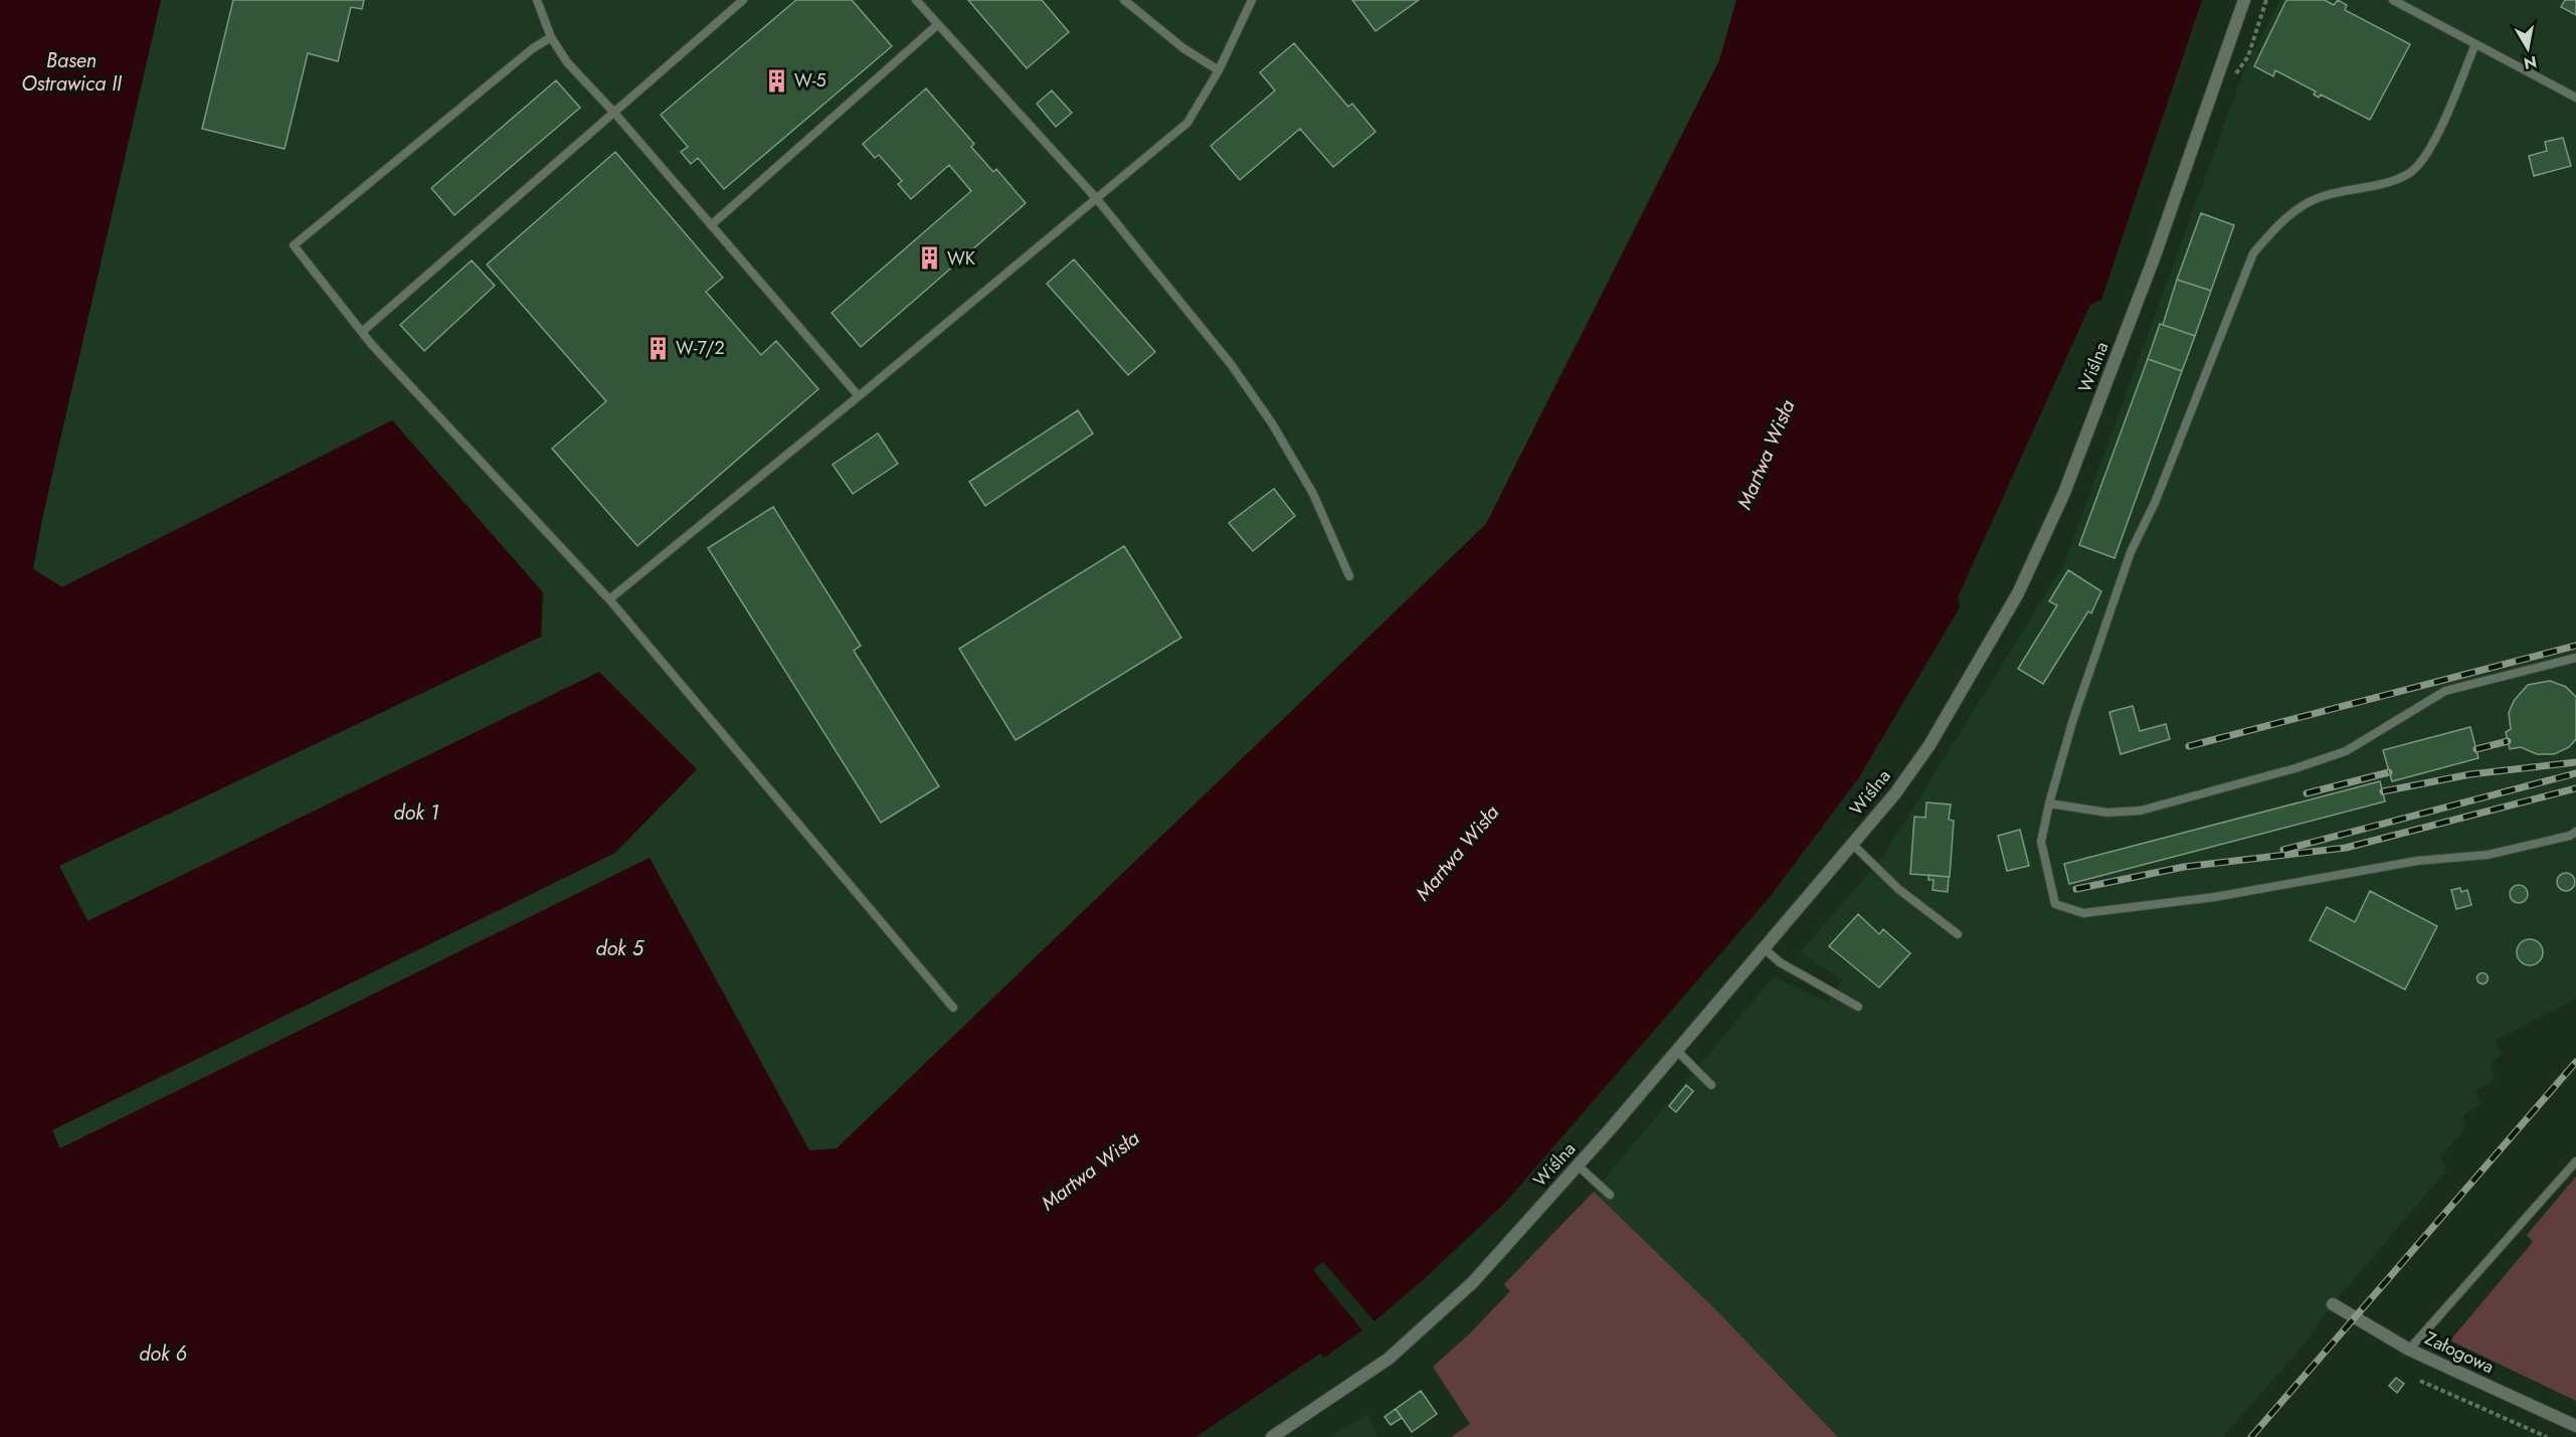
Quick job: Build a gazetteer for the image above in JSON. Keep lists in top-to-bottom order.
{
  "streets": {
    "street": ["Wiślna", "Załogowa"]
  },
  "water": [
    "Basen Ostrawica II",
    "Martwa Wisła",
    "dok 1",
    "dok 5",
    "dok 6"
  ],
  "places": {
    "building": ["W-5", "WK", "W-7/2"]
  },
  "north": "bottom"
}
